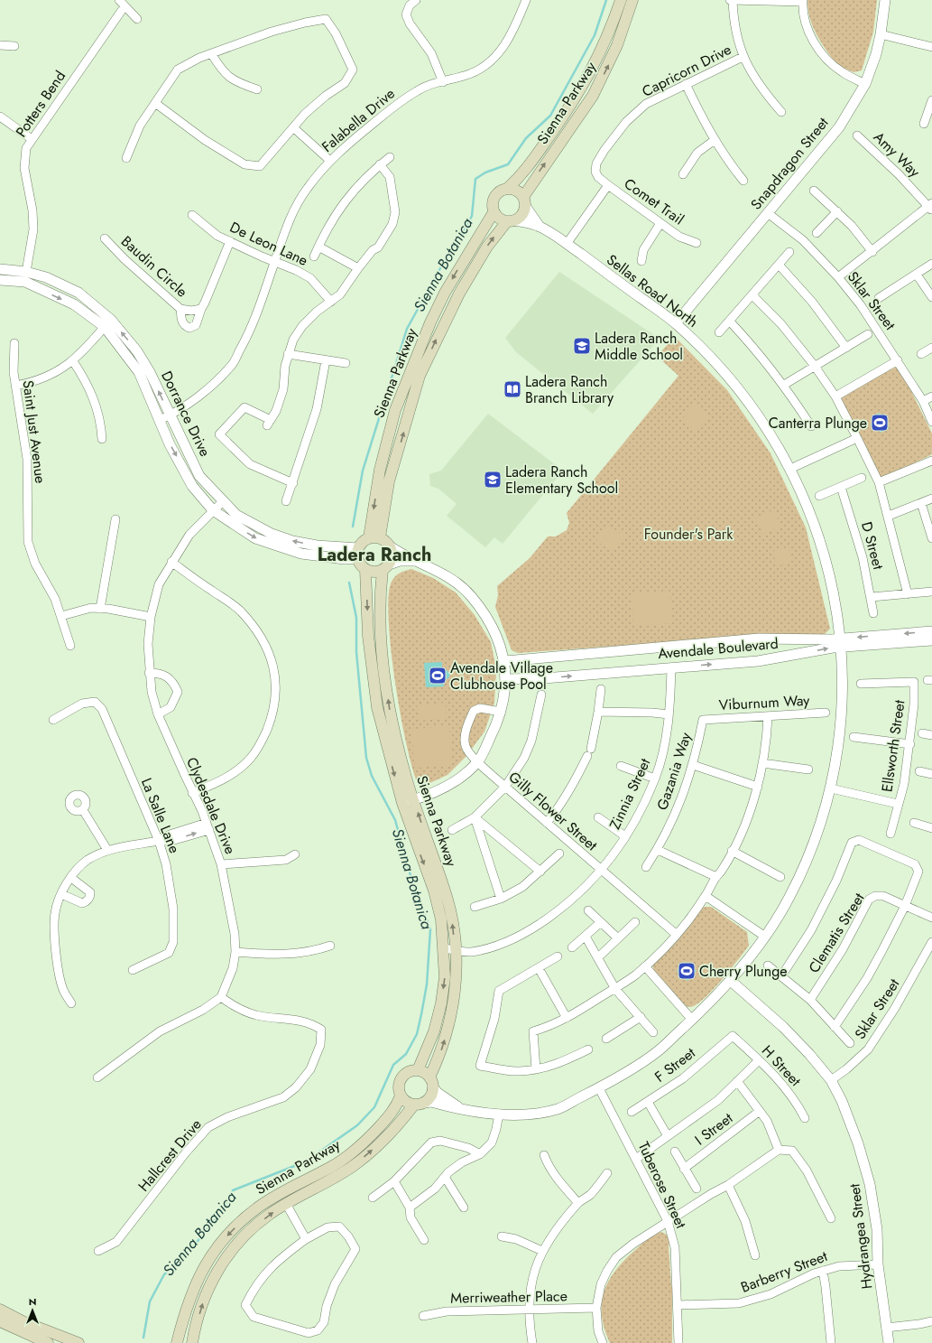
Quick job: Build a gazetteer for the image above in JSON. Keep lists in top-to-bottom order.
{
  "streets": {
    "main road": ["Sienna Parkway"],
    "street": [
      "Capricorn Drive",
      "Potters Bend",
      "Falabella Drive",
      "Amy Way",
      "Snapdragon Street",
      "Comet Trail",
      "De Leon Lane",
      "Baudin Circle",
      "Sellas Road North",
      "Sklar Street",
      "Dorrance Drive",
      "Saint Just Avenue",
      "D Street",
      "Avendale Boulevard",
      "Viburnum Way",
      "Ellsworth Street",
      "Gazania Way",
      "Zinnia Street",
      "Clydesdale Drive",
      "Gilly Flower Street",
      "La Salle Lane",
      "Clematis Street",
      "F Street",
      "H Street",
      "I Street",
      "Hallcrest Drive",
      "Tuberose Street",
      "Hydrangea Street",
      "Barberry Street",
      "Merriweather Place"
    ]
  },
  "crossings": [
    ["Capricorn Drive", "Comet Trail"],
    ["Sienna Parkway", "Sellas Road North"],
    ["Sienna Parkway", "Dorrance Drive"],
    ["Sienna Parkway", "Zinnia Street"],
    ["Potters Bend", "Dorrance Drive"],
    ["Falabella Drive", "De Leon Lane"],
    ["Falabella Drive", "Dorrance Drive"],
    ["Snapdragon Street", "Sellas Road North"],
    ["Snapdragon Street", "Sklar Street"],
    ["De Leon Lane", "Baudin Circle"],
    ["Sellas Road North", "Avendale Boulevard"],
    ["Sellas Road North", "Tuberose Street"],
    ["Sellas Road North", "Hydrangea Street"],
    ["Sklar Street", "Hydrangea Street"],
    ["Dorrance Drive", "Clydesdale Drive"],
    ["Avendale Boulevard", "Zinnia Street"],
    ["Viburnum Way", "Gazania Way"],
    ["Zinnia Street", "Gilly Flower Street"],
    ["Clydesdale Drive", "Hallcrest Drive"],
    ["F Street", "H Street"],
    ["Tuberose Street", "Barberry Street"],
    ["Hydrangea Street", "Barberry Street"]
  ],
  "districts": ["Ladera Ranch"],
  "water": ["Sienna Botanica"],
  "parks": ["Founder's Park"],
  "places": {
    "school or university": ["Ladera Ranch Middle School", "Ladera Ranch Elementary School"],
    "library": ["Ladera Ranch Branch Library"],
    "sports": ["Canterra Plunge", "Avendale Village Clubhouse Pool", "Cherry Plunge"]
  },
  "north": "top"
}
